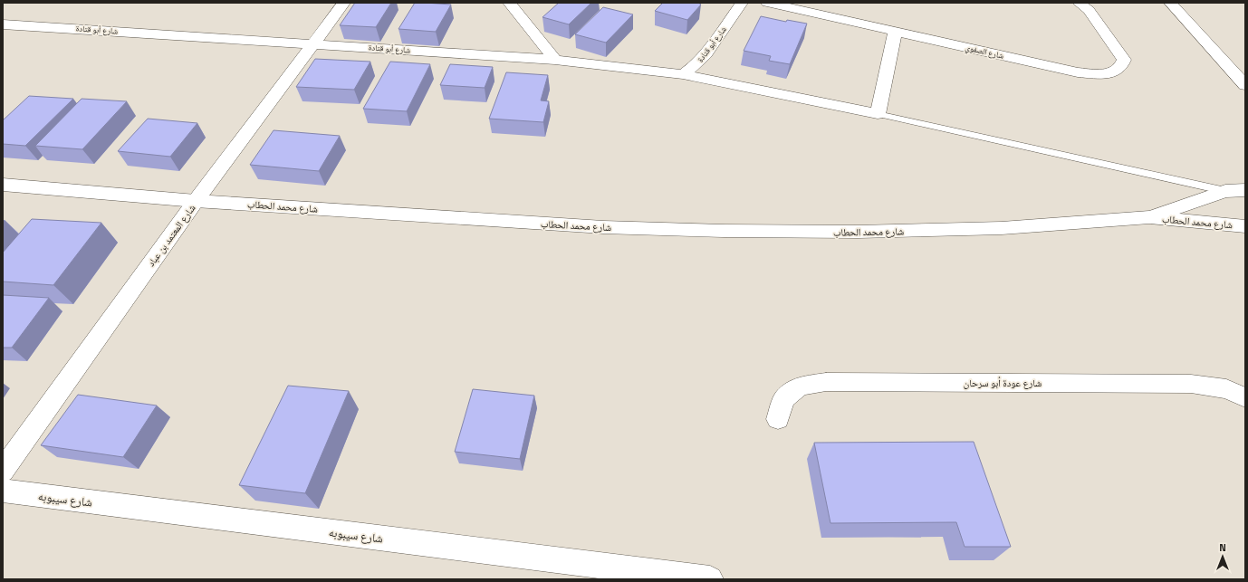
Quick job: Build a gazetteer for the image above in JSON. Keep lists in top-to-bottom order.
{
  "streets": {
    "street": [
      "شارع أبو قتادة",
      "شارع الصفوي",
      "شارع محمد الحطاب",
      "شارع المعتمد بن عباد",
      "شارع عودة أبو سرحان",
      "شارع سيبوبه"
    ]
  },
  "crossings": [
    ["شارع أبو قتادة", "شارع المعتمد بن عباد"],
    ["شارع محمد الحطاب", "شارع المعتمد بن عباد"]
  ],
  "north": "top"
}
